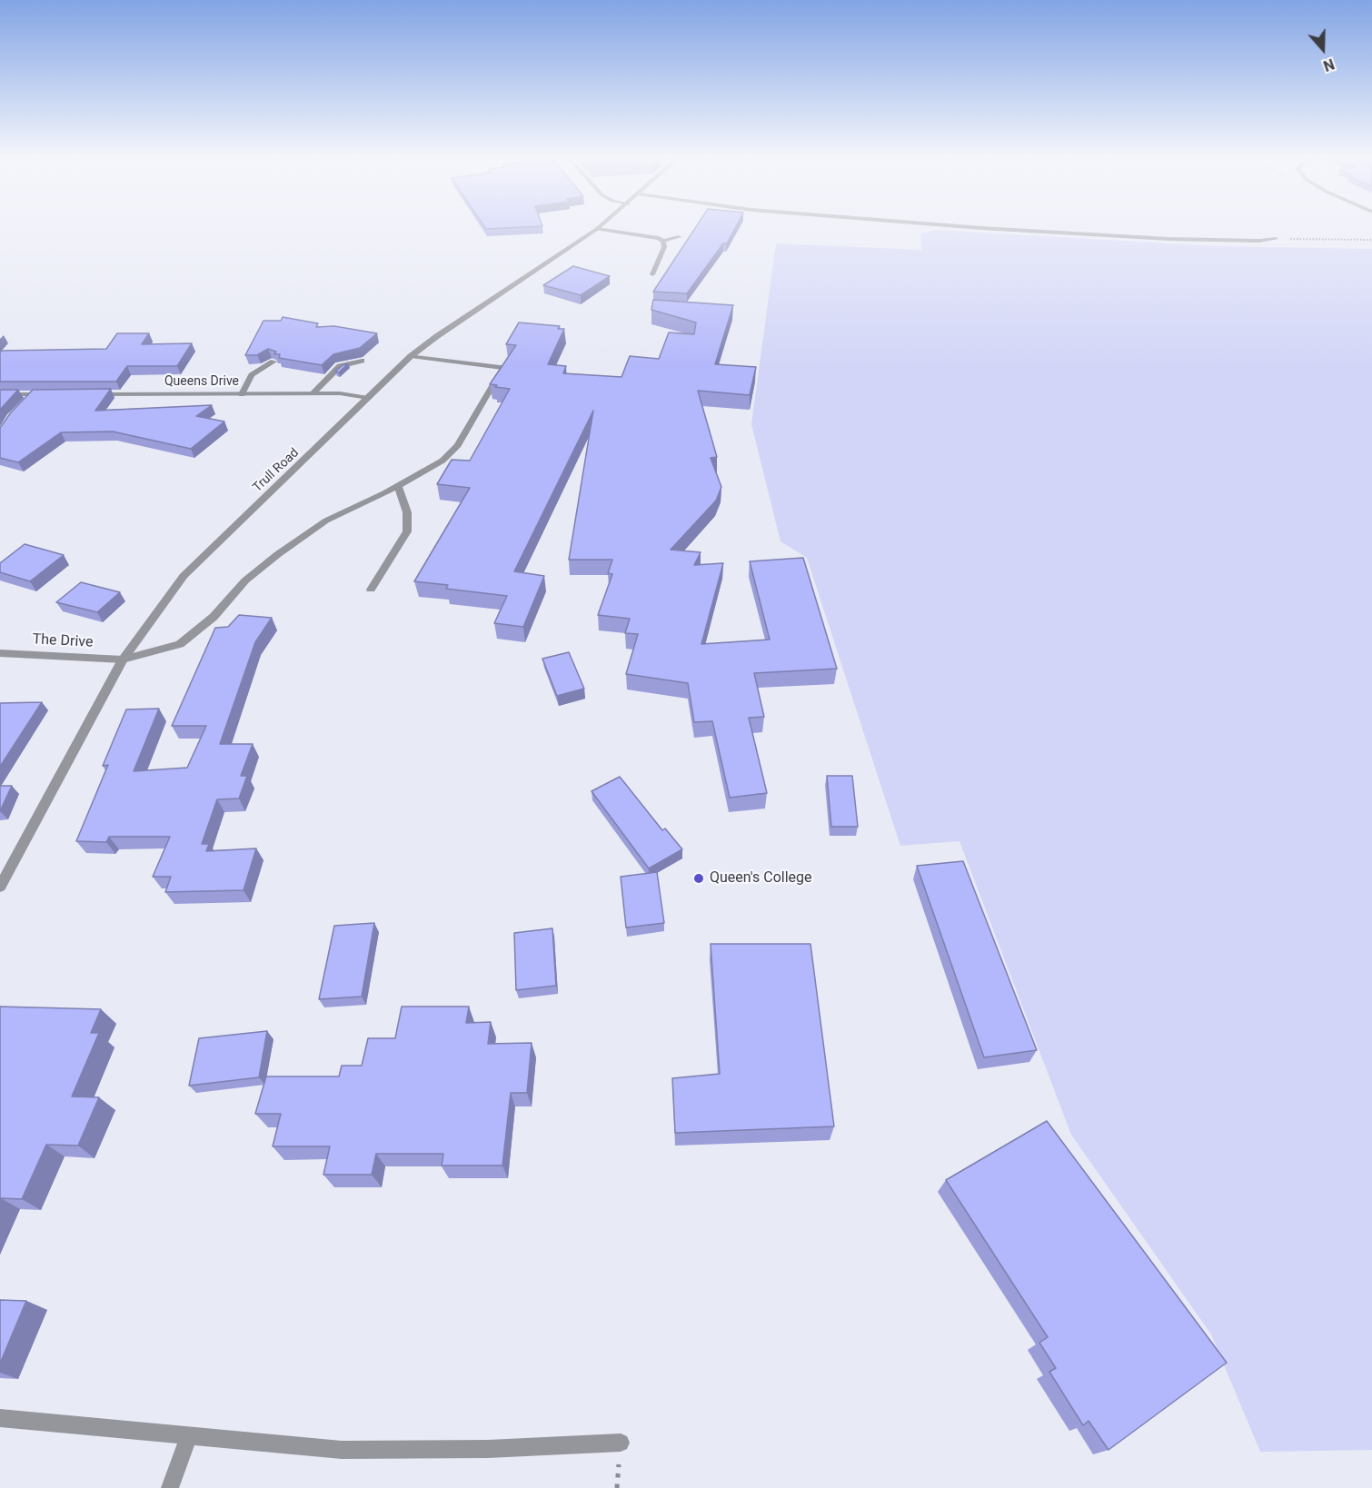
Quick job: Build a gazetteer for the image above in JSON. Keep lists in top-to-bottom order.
{
  "streets": {
    "street": ["Queens Drive", "Trull Road", "The Drive"]
  },
  "crossings": [
    ["Queens Drive", "Trull Road"],
    ["Trull Road", "The Drive"]
  ],
  "places": ["Queen's College"],
  "north": "bottom"
}
